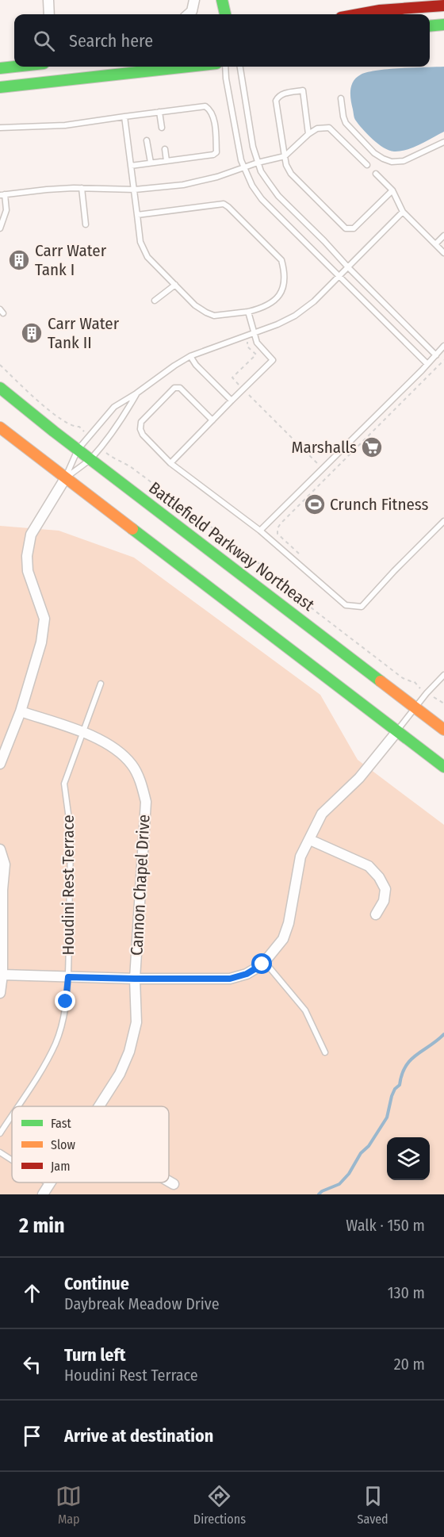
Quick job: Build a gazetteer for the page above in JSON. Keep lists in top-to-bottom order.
{
  "streets": {
    "main road": ["Battlefield Parkway Northeast"],
    "street": ["Cannon Chapel Drive"],
    "lane": ["Houdini Rest Terrace"]
  },
  "crossings": [
    ["Houdini Rest Terrace", "Cannon Chapel Drive"]
  ],
  "places": {
    "building": ["Carr Water Tank I", "Carr Water Tank II"],
    "supermarket": ["Marshalls"],
    "sports": ["Crunch Fitness"]
  },
  "legend": ["Fast", "Slow", "Jam"],
  "page": {
    "search": "Search here",
    "heading": ["2 min", "Walk · 150 m"],
    "list": [
      ["Continue", "Daybreak Meadow Drive", "130 m"],
      ["Turn left", "Houdini Rest Terrace", "20 m"],
      "Arrive at destination"
    ],
    "nav": ["Map", "Directions", "Saved"]
  }
}
